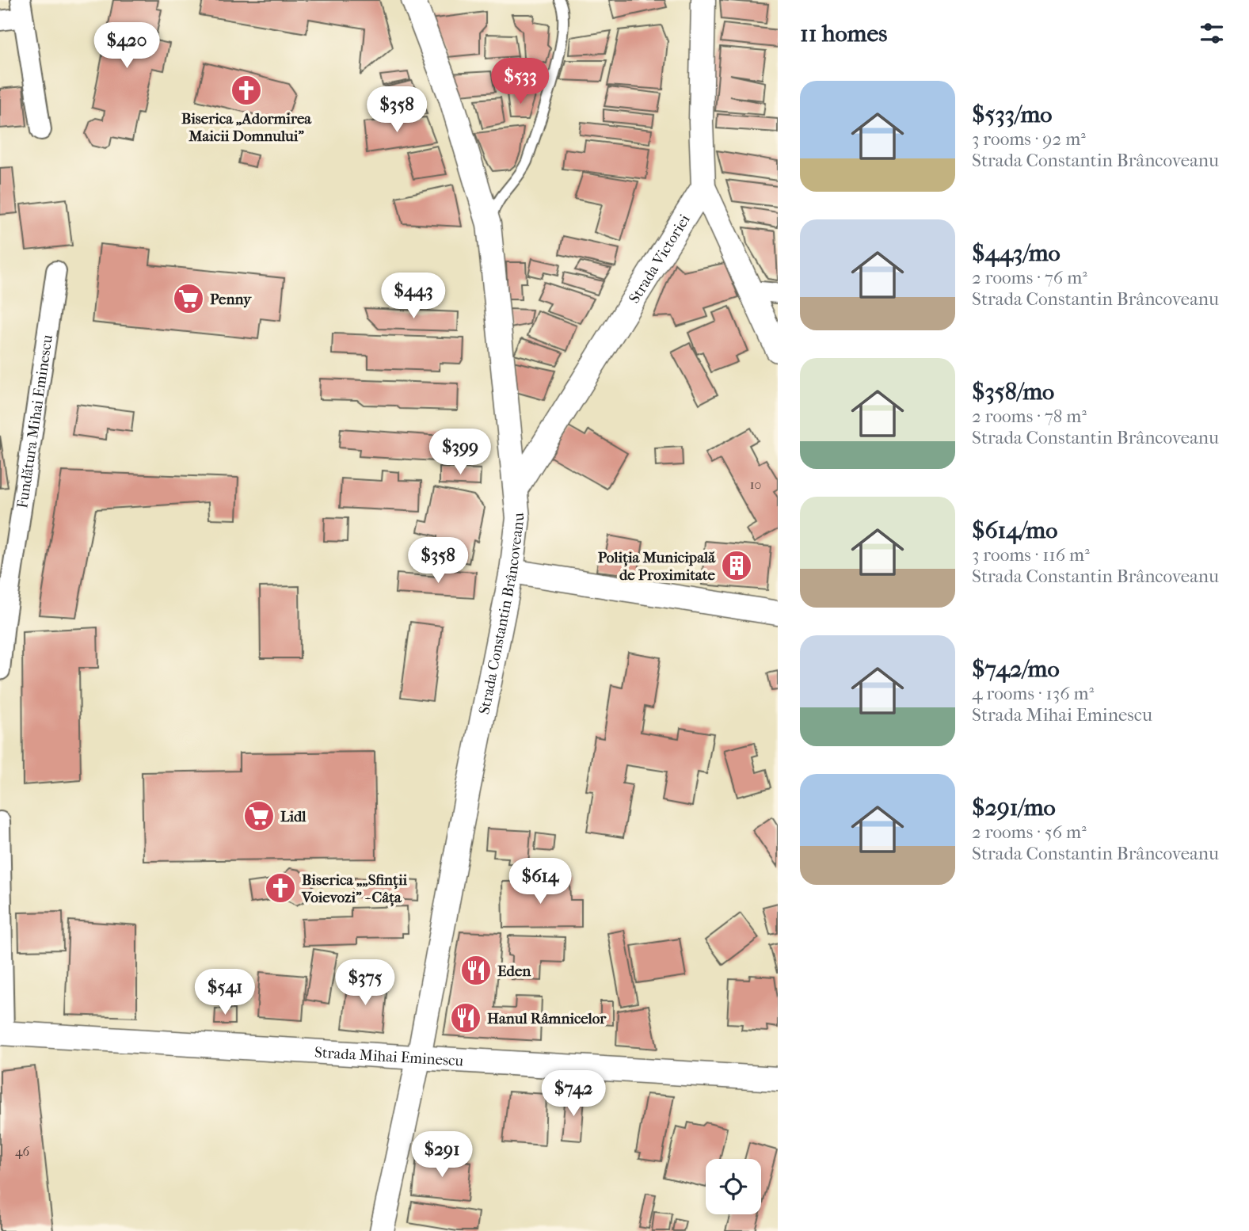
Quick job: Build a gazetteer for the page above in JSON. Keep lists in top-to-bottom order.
{
  "streets": {
    "street": [
      "Strada Victoriei",
      "Fundătura Mihai Eminescu",
      "Strada Constantin Brâncoveanu",
      "Strada Mihai Eminescu"
    ]
  },
  "crossings": [
    ["Strada Victoriei", "Strada Constantin Brâncoveanu"],
    ["Strada Constantin Brâncoveanu", "Strada Mihai Eminescu"]
  ],
  "places": {
    "church": ["Biserica „Adormirea Maicii Domnului”", "Biserica „„Sfinții Voievozi” - Câța"],
    "supermarket": ["Penny", "Lidl"],
    "building": ["Poliția Municipală de Proximitate"],
    "restaurant": ["Eden", "Hanul Râmnicelor"]
  },
  "house_numbers": ["10", "46"],
  "page": {
    "heading": "11 homes",
    "price": [
      "$420",
      "$533",
      "$358",
      "$443",
      "$399",
      "$358",
      "$614",
      "$375",
      "$541",
      "$742",
      "$291"
    ],
    "list": [
      {
        "name": "$533/mo",
        "note": "3 rooms · 92 m² · Strada Constantin Brâncoveanu"
      },
      {
        "name": "$443/mo",
        "note": "2 rooms · 76 m² · Strada Constantin Brâncoveanu"
      },
      {
        "name": "$358/mo",
        "note": "2 rooms · 78 m² · Strada Constantin Brâncoveanu"
      },
      {
        "name": "$614/mo",
        "note": "3 rooms · 116 m² · Strada Constantin Brâncoveanu"
      },
      {
        "name": "$742/mo",
        "note": "4 rooms · 136 m² · Strada Mihai Eminescu"
      },
      {
        "name": "$291/mo",
        "note": "2 rooms · 56 m² · Strada Constantin Brâncoveanu"
      }
    ]
  }
}
